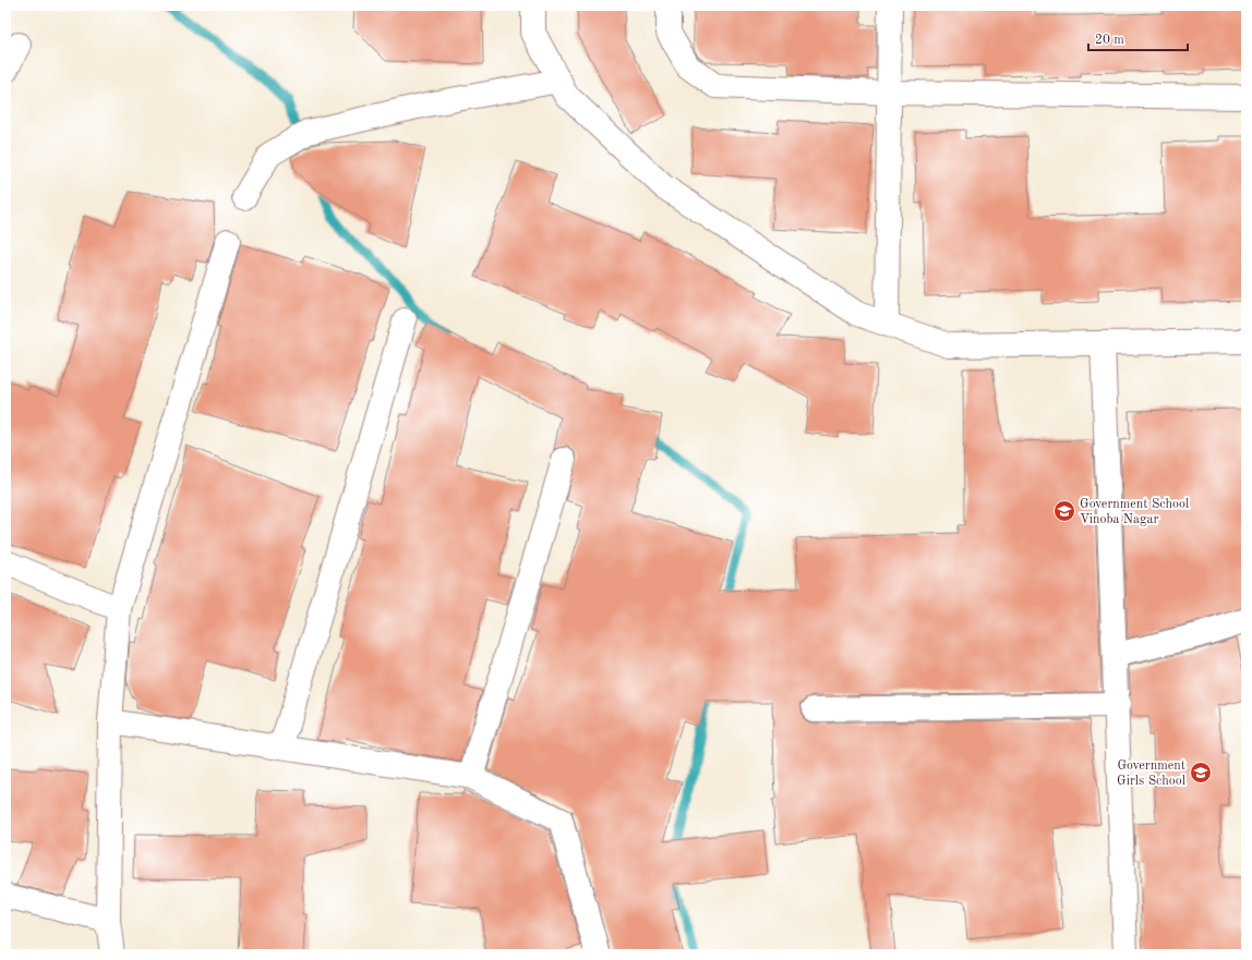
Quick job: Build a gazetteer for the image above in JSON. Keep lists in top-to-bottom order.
{
  "places": {
    "school or university": ["Government School Vinoba Nagar", "Government Girls School"]
  },
  "scale_bar": "20 m"
}
